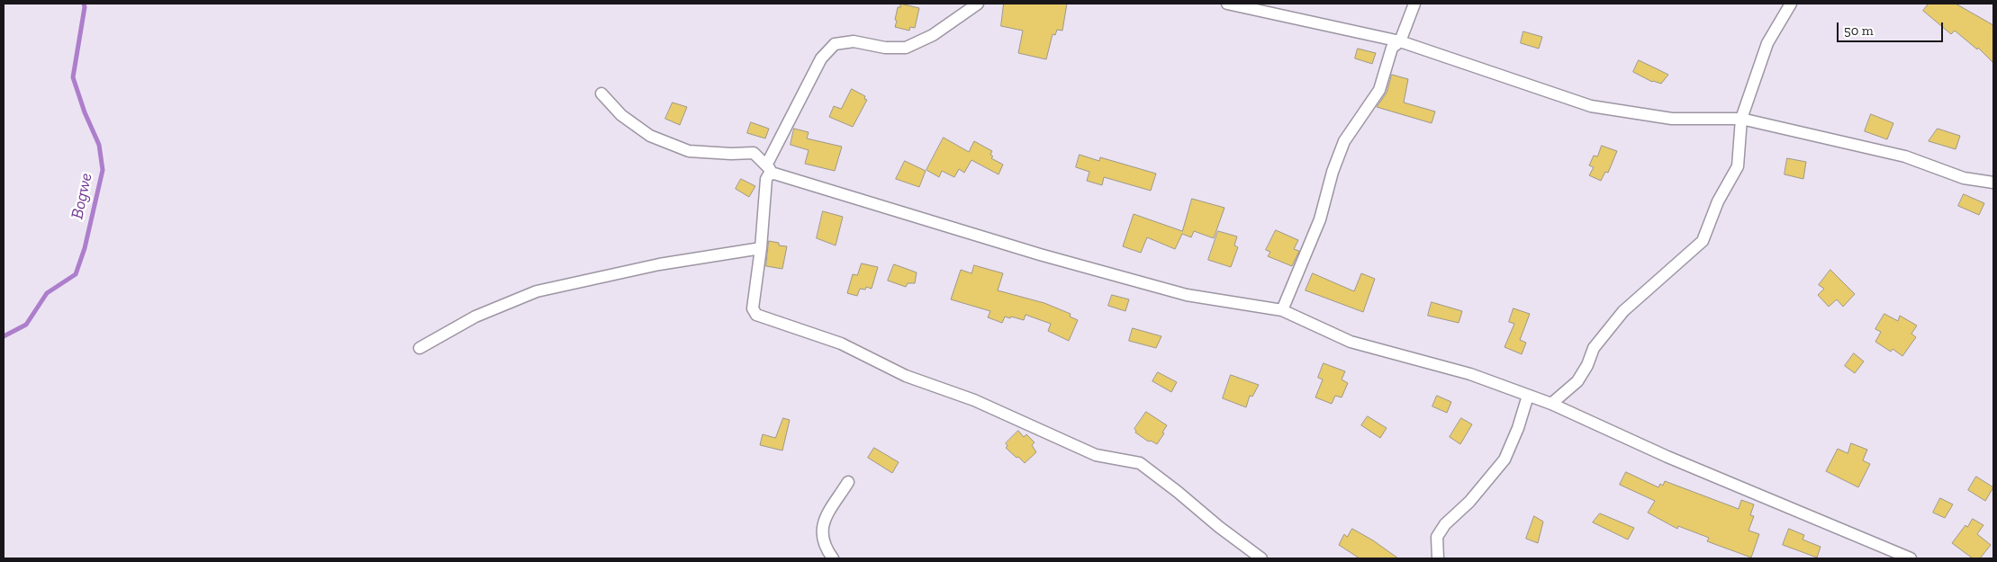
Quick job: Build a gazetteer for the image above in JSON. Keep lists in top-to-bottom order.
{
  "water": ["Bogwe"],
  "scale_bar": "50 m"
}
